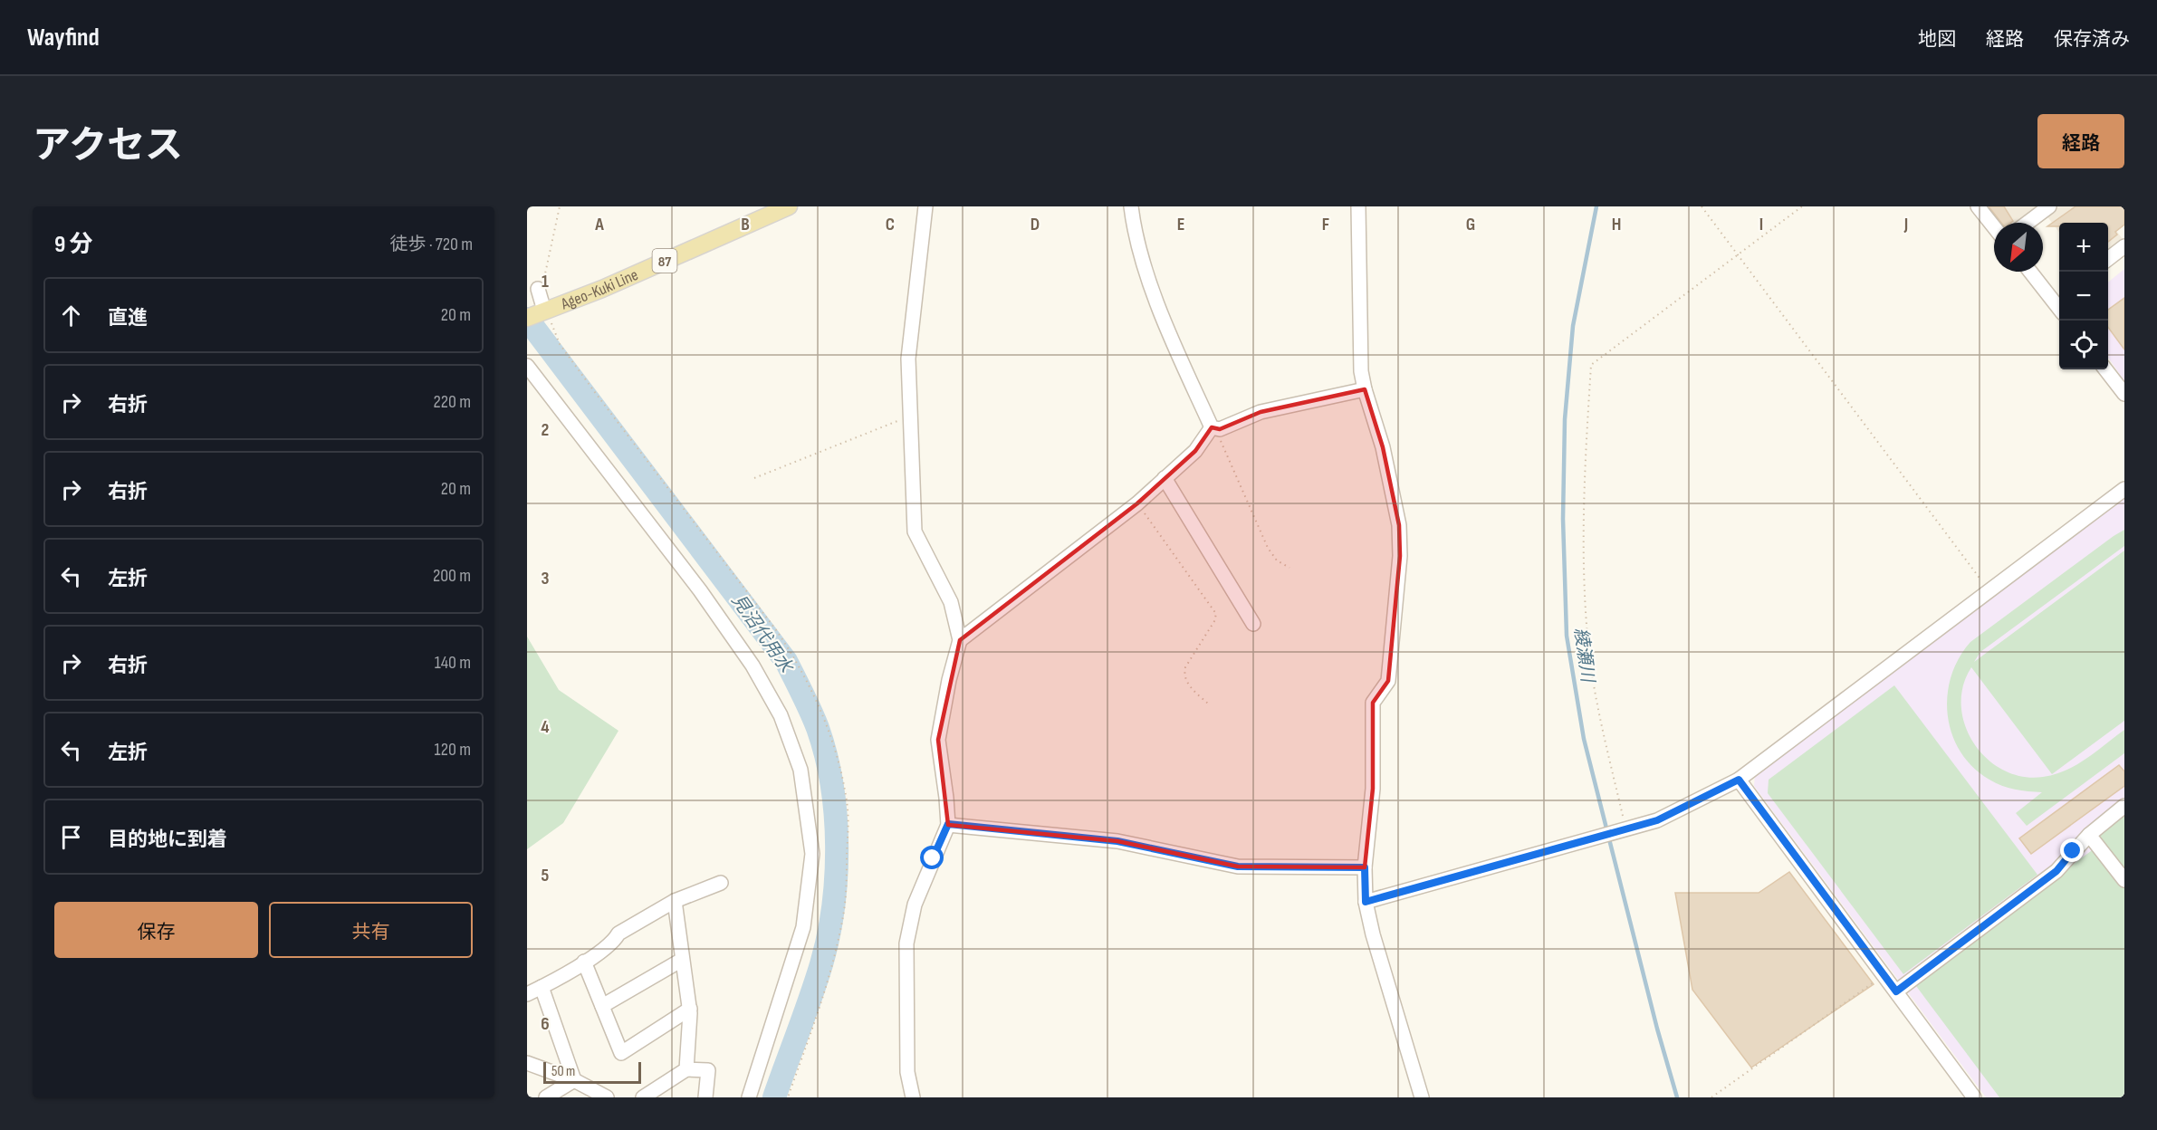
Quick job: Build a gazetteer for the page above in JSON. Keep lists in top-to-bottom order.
{
  "streets": {
    "main road": ["87", "Ageo-Kuki Line"]
  },
  "water": ["見沼代用水", "綾瀬川"],
  "scale_bar": "50 m",
  "north": "bottom left",
  "page": {
    "header": "Wayfind",
    "nav": ["地図", "経路", "保存済み"],
    "title": "アクセス",
    "buttons": [
      "経路",
      ["保存", "共有"]
    ],
    "heading": ["9 分", "徒歩 · 720 m"],
    "map_buttons": ["+", "−"],
    "list": [
      ["直進", "20 m"],
      ["右折", "220 m"],
      ["右折", "20 m"],
      ["左折", "200 m"],
      ["右折", "140 m"],
      ["左折", "120 m"],
      "目的地に到着"
    ],
    "scale": "50 m"
  },
  "grid": {
    "columns": [
      "A",
      "B",
      "C",
      "D",
      "E",
      "F",
      "G",
      "H",
      "I",
      "J"
    ],
    "rows": [
      "1",
      "2",
      "3",
      "4",
      "5",
      "6"
    ]
  }
}
